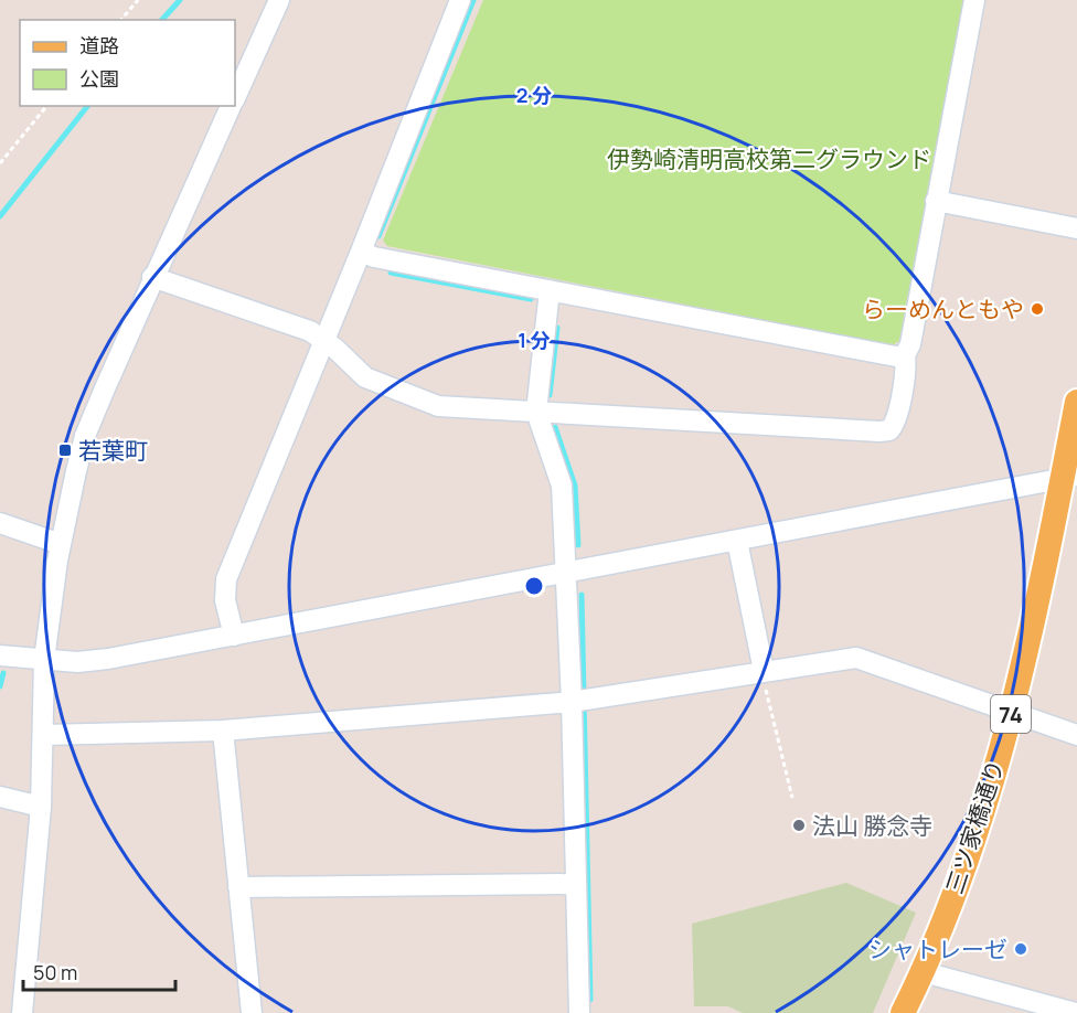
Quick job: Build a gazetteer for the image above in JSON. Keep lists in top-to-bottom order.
{
  "streets": {
    "main road": ["74", "三ツ家橋通り"]
  },
  "parks": ["伊勢崎清明高校第二グラウンド"],
  "places": {
    "other": ["らーめんともや", "法山 勝念寺", "シャトレーゼ"],
    "transit": ["若葉町"]
  },
  "legend": ["道路", "公園"],
  "scale_bar": "50 m",
  "rings": ["2 分", "1 分"]
}
